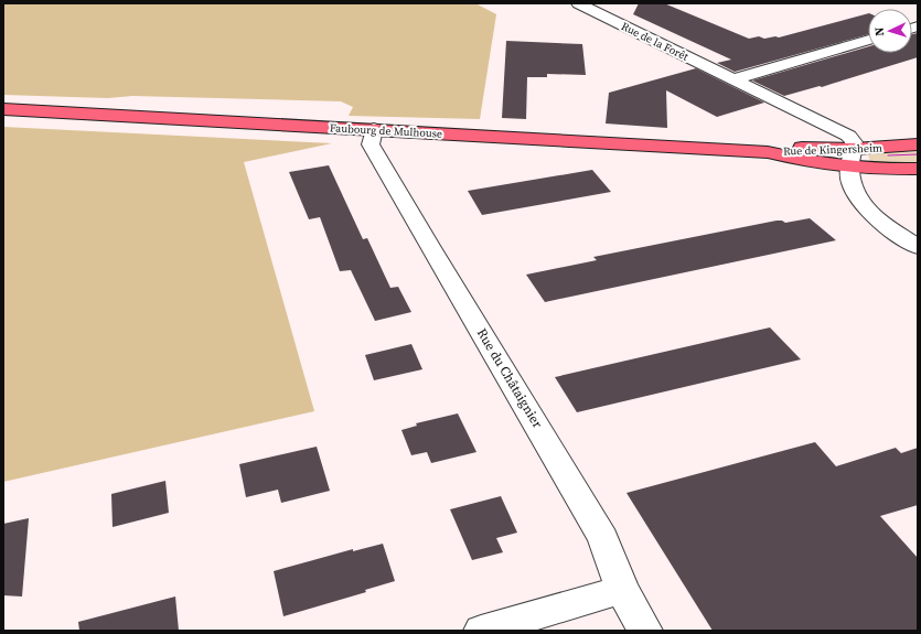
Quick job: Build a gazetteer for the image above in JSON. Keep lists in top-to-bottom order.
{
  "streets": {
    "main road": ["Faubourg de Mulhouse", "Rue de Kingersheim"],
    "street": ["Rue de la Forêt", "Rue du Châtaignier"]
  },
  "crossings": [
    ["Rue de la Forêt", "Rue de Kingersheim"],
    ["Faubourg de Mulhouse", "Rue de Kingersheim"],
    ["Faubourg de Mulhouse", "Rue du Châtaignier"]
  ],
  "north": "left"
}
